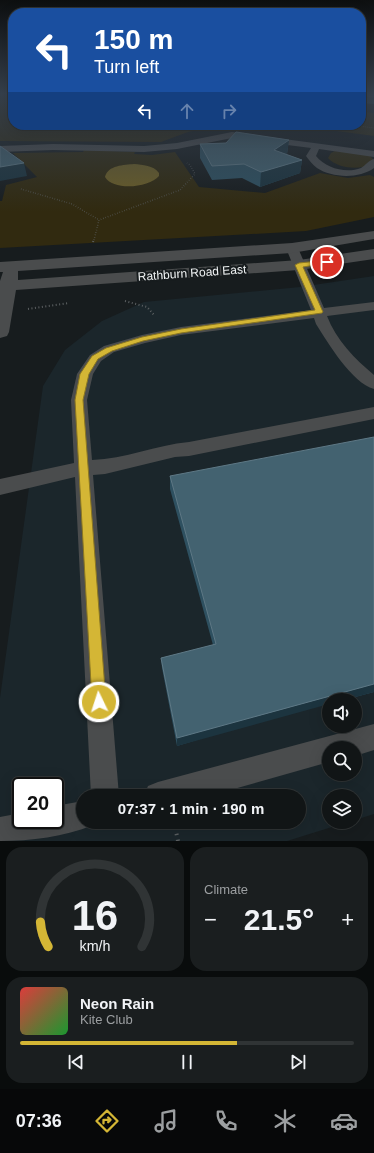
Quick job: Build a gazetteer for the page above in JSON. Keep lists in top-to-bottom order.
{
  "streets": {
    "street": ["Rathburn Road East"]
  },
  "page": {
    "turn": ["150 m", "Turn left"],
    "limit": "20",
    "trip": "07:37 · 1 min · 190 m",
    "tile": "Climate",
    "heat": ["−", "21.5°", "+"],
    "song": ["Neon Rain", "Kite Club"],
    "tabs": "07:36",
    "gauge": ["16", "km/h"]
  }
}
